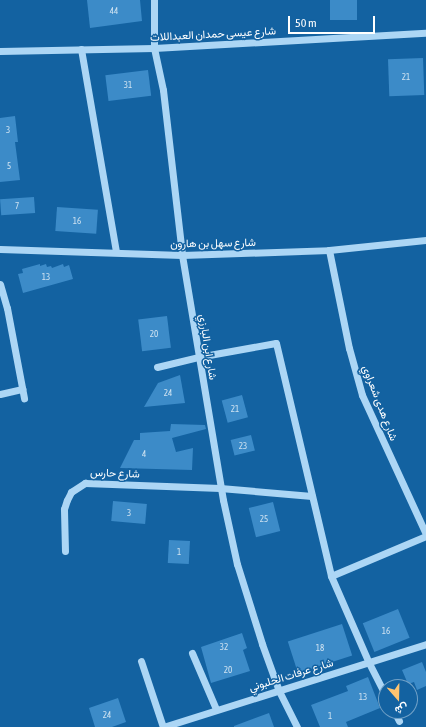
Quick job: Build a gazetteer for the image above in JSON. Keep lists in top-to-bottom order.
{
  "streets": {
    "street": [
      "شارع عيسى حمدان العبداللات",
      "شارع سهل بن هارون",
      "شارع ابن البارزي",
      "شارع هدى شعراوي",
      "شارع حارس",
      "شارع عرفات الحلبوني"
    ]
  },
  "crossings": [
    ["شارع عيسى حمدان العبداللات", "شارع ابن البارزي"],
    ["شارع سهل بن هارون", "شارع ابن البارزي"],
    ["شارع سهل بن هارون", "شارع هدى شعراوي"],
    ["شارع ابن البارزي", "شارع حارس"],
    ["شارع ابن البارزي", "شارع عرفات الحلبوني"]
  ],
  "house_numbers": [
    "44",
    "21",
    "31",
    "3",
    "5",
    "7",
    "16",
    "13",
    "20",
    "24",
    "21",
    "23",
    "4",
    "3",
    "25",
    "1",
    "16",
    "32",
    "18",
    "20",
    "13",
    "24",
    "1"
  ],
  "scale_bar": "50 m",
  "north": "bottom"
}
